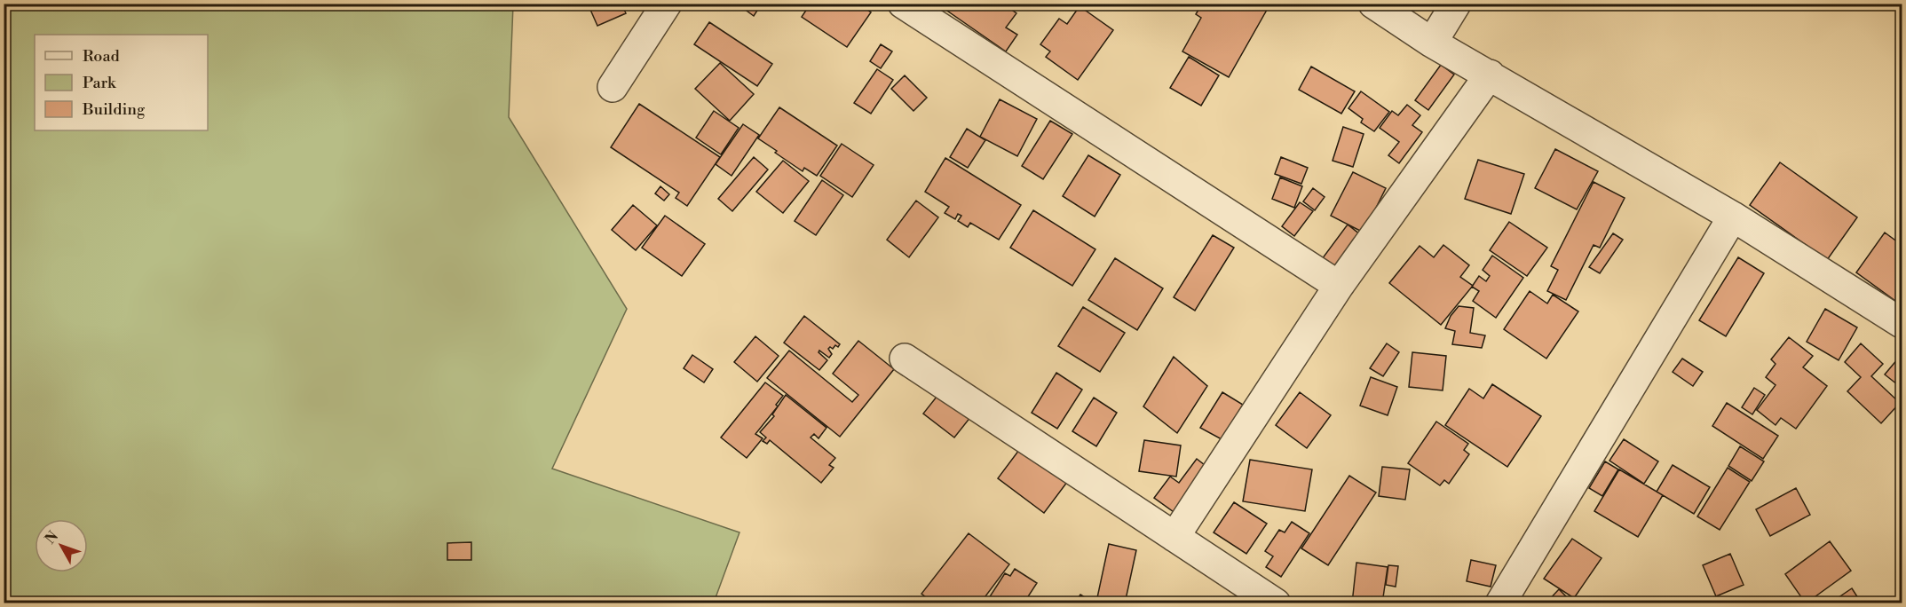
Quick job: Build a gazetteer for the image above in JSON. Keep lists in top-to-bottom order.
{
  "legend": ["Road", "Park", "Building"],
  "north": "top left"
}
